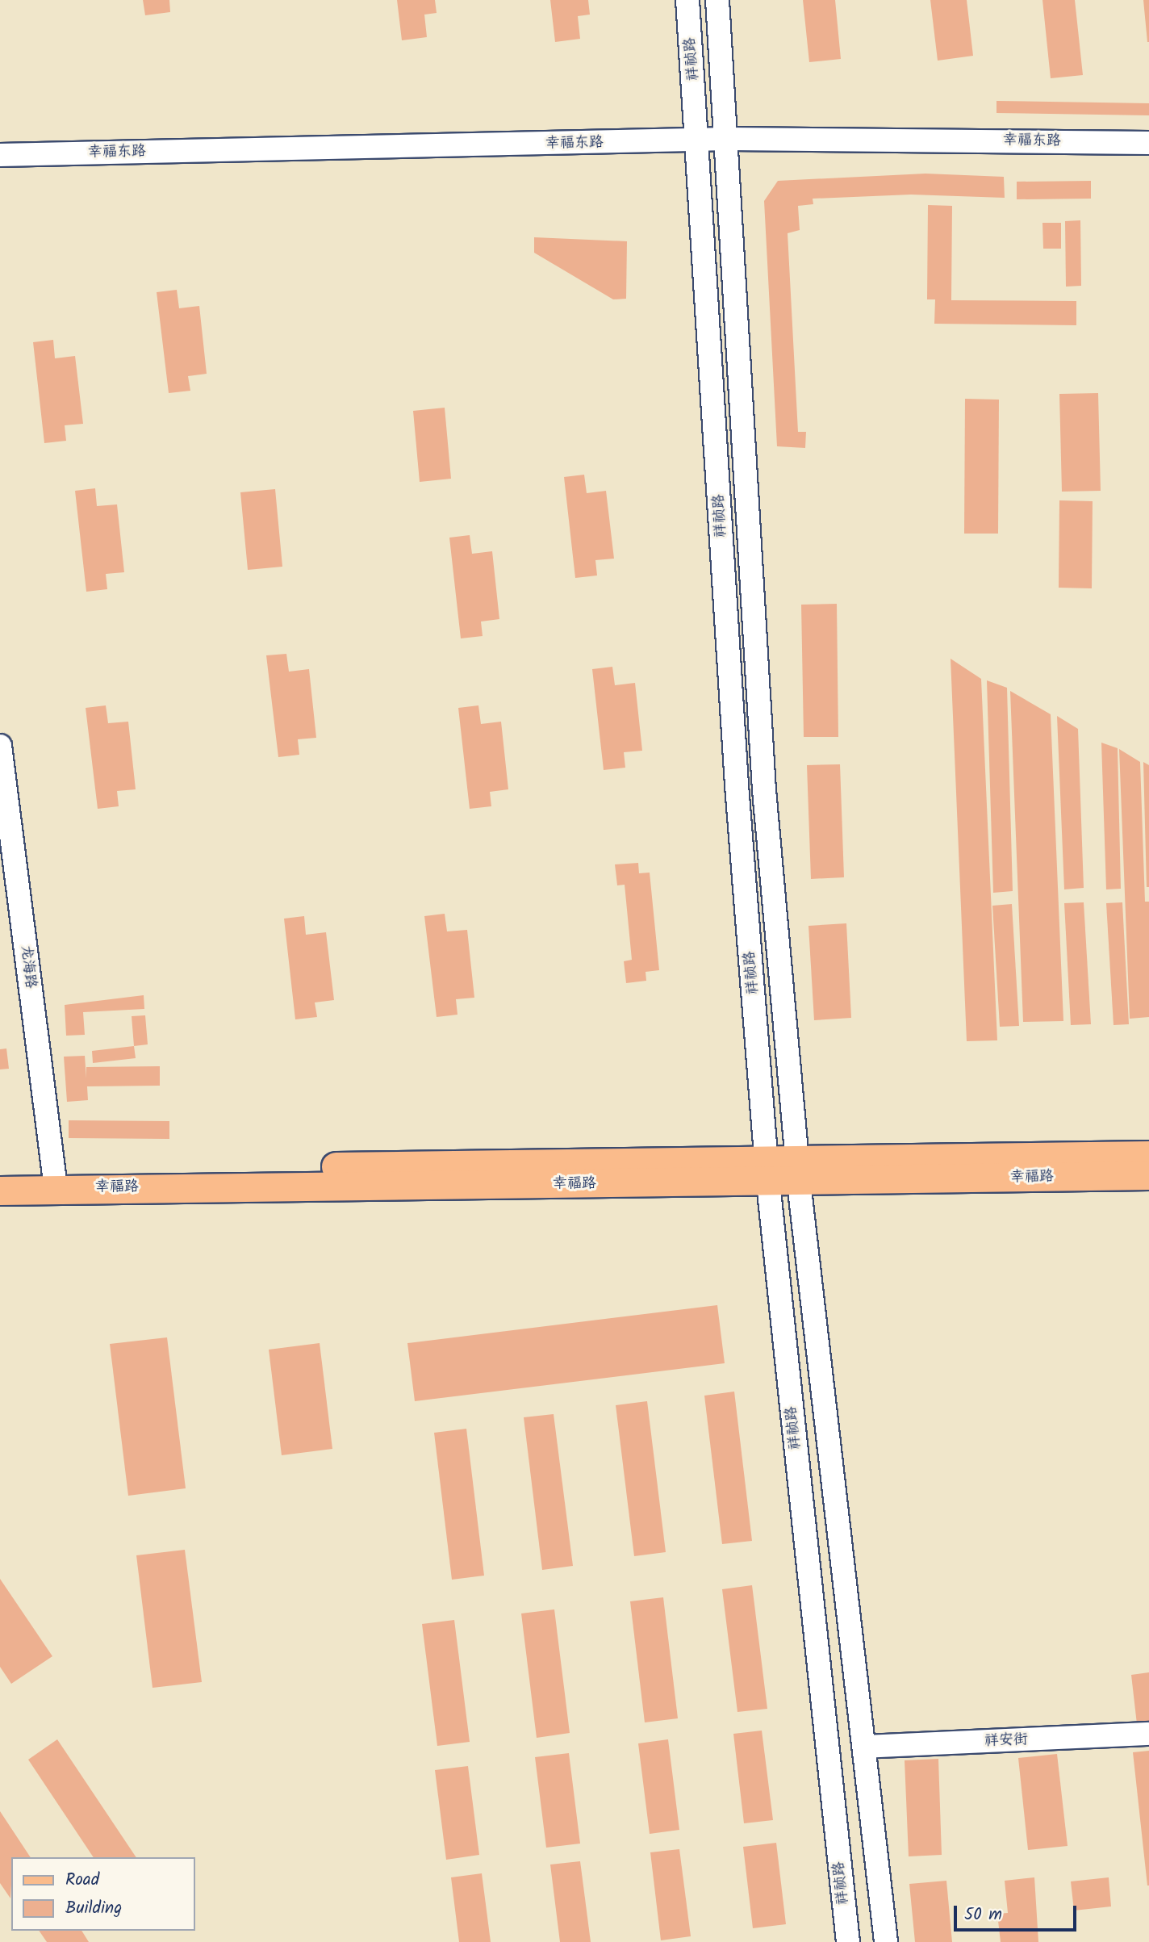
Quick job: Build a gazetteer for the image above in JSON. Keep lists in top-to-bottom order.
{
  "streets": {
    "main road": ["幸福路"],
    "street": [
      "祥祯路",
      "幸福东路",
      "龙海路",
      "祥安街"
    ]
  },
  "crossings": [
    ["祥祯路", "幸福东路"],
    ["祥祯路", "幸福路"],
    ["祥祯路", "祥安街"],
    ["龙海路", "幸福路"]
  ],
  "legend": ["Road", "Building"],
  "scale_bar": "50 m"
}
